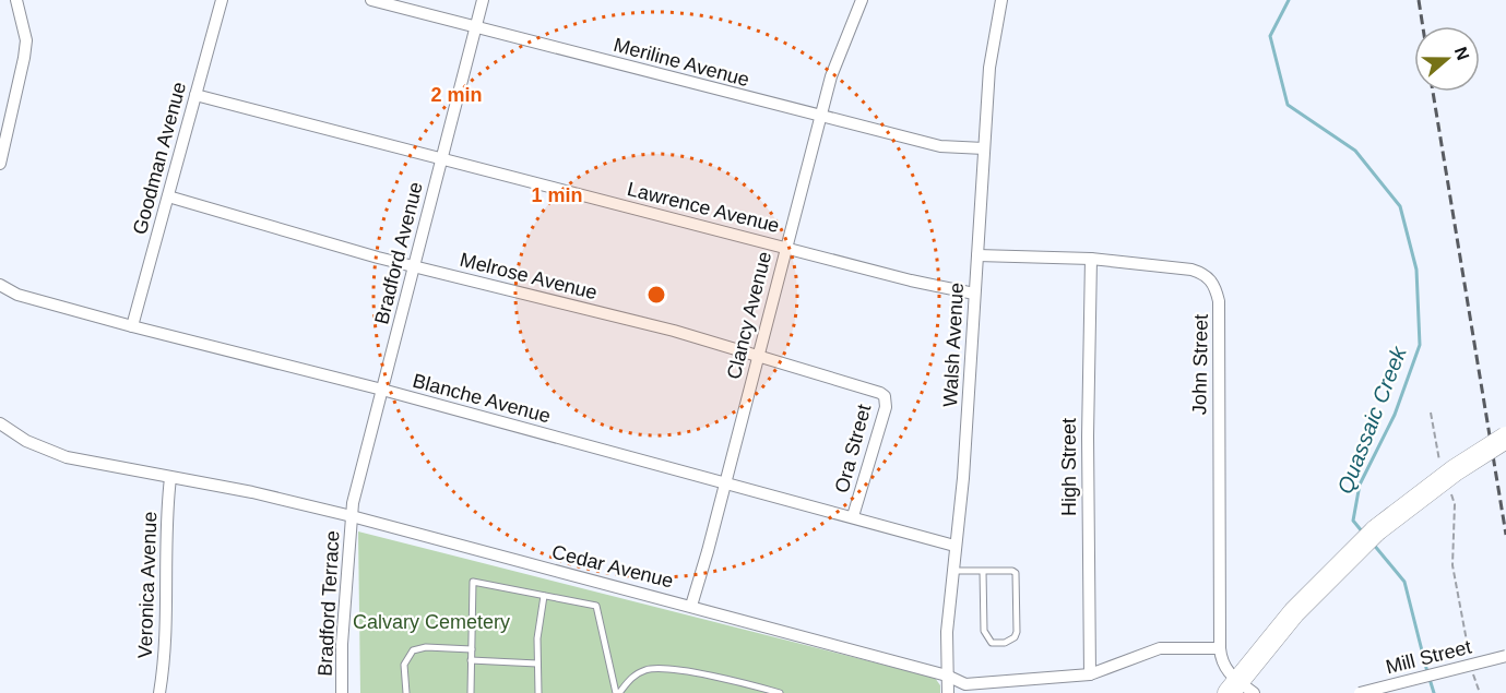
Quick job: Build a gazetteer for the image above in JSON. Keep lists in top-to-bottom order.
{
  "streets": {
    "street": [
      "Meriline Avenue",
      "Goodman Avenue",
      "Lawrence Avenue",
      "Bradford Avenue",
      "Melrose Avenue",
      "Clancy Avenue",
      "Walsh Avenue",
      "John Street",
      "Blanche Avenue",
      "Ora Street",
      "High Street",
      "Cedar Avenue",
      "Veronica Avenue",
      "Bradford Terrace",
      "Mill Street"
    ]
  },
  "crossings": [
    ["Meriline Avenue", "Bradford Avenue"],
    ["Meriline Avenue", "Clancy Avenue"],
    ["Meriline Avenue", "Walsh Avenue"],
    ["Goodman Avenue", "Lawrence Avenue"],
    ["Goodman Avenue", "Melrose Avenue"],
    ["Goodman Avenue", "Blanche Avenue"],
    ["Lawrence Avenue", "Bradford Avenue"],
    ["Lawrence Avenue", "Clancy Avenue"],
    ["Lawrence Avenue", "Walsh Avenue"],
    ["Bradford Avenue", "Melrose Avenue"],
    ["Bradford Avenue", "Blanche Avenue"],
    ["Bradford Avenue", "Cedar Avenue"],
    ["Bradford Avenue", "Bradford Terrace"],
    ["Melrose Avenue", "Clancy Avenue"],
    ["Melrose Avenue", "Ora Street"],
    ["Clancy Avenue", "Blanche Avenue"],
    ["Clancy Avenue", "Cedar Avenue"],
    ["Walsh Avenue", "John Street"],
    ["Walsh Avenue", "Blanche Avenue"],
    ["Walsh Avenue", "Cedar Avenue"],
    ["John Street", "High Street"],
    ["John Street", "Cedar Avenue"],
    ["Blanche Avenue", "Ora Street"],
    ["High Street", "Cedar Avenue"],
    ["Cedar Avenue", "Veronica Avenue"],
    ["Cedar Avenue", "Bradford Terrace"]
  ],
  "water": ["Quassaic Creek"],
  "parks": ["Calvary Cemetery"],
  "north": "right",
  "rings": ["2 min", "1 min"]
}
